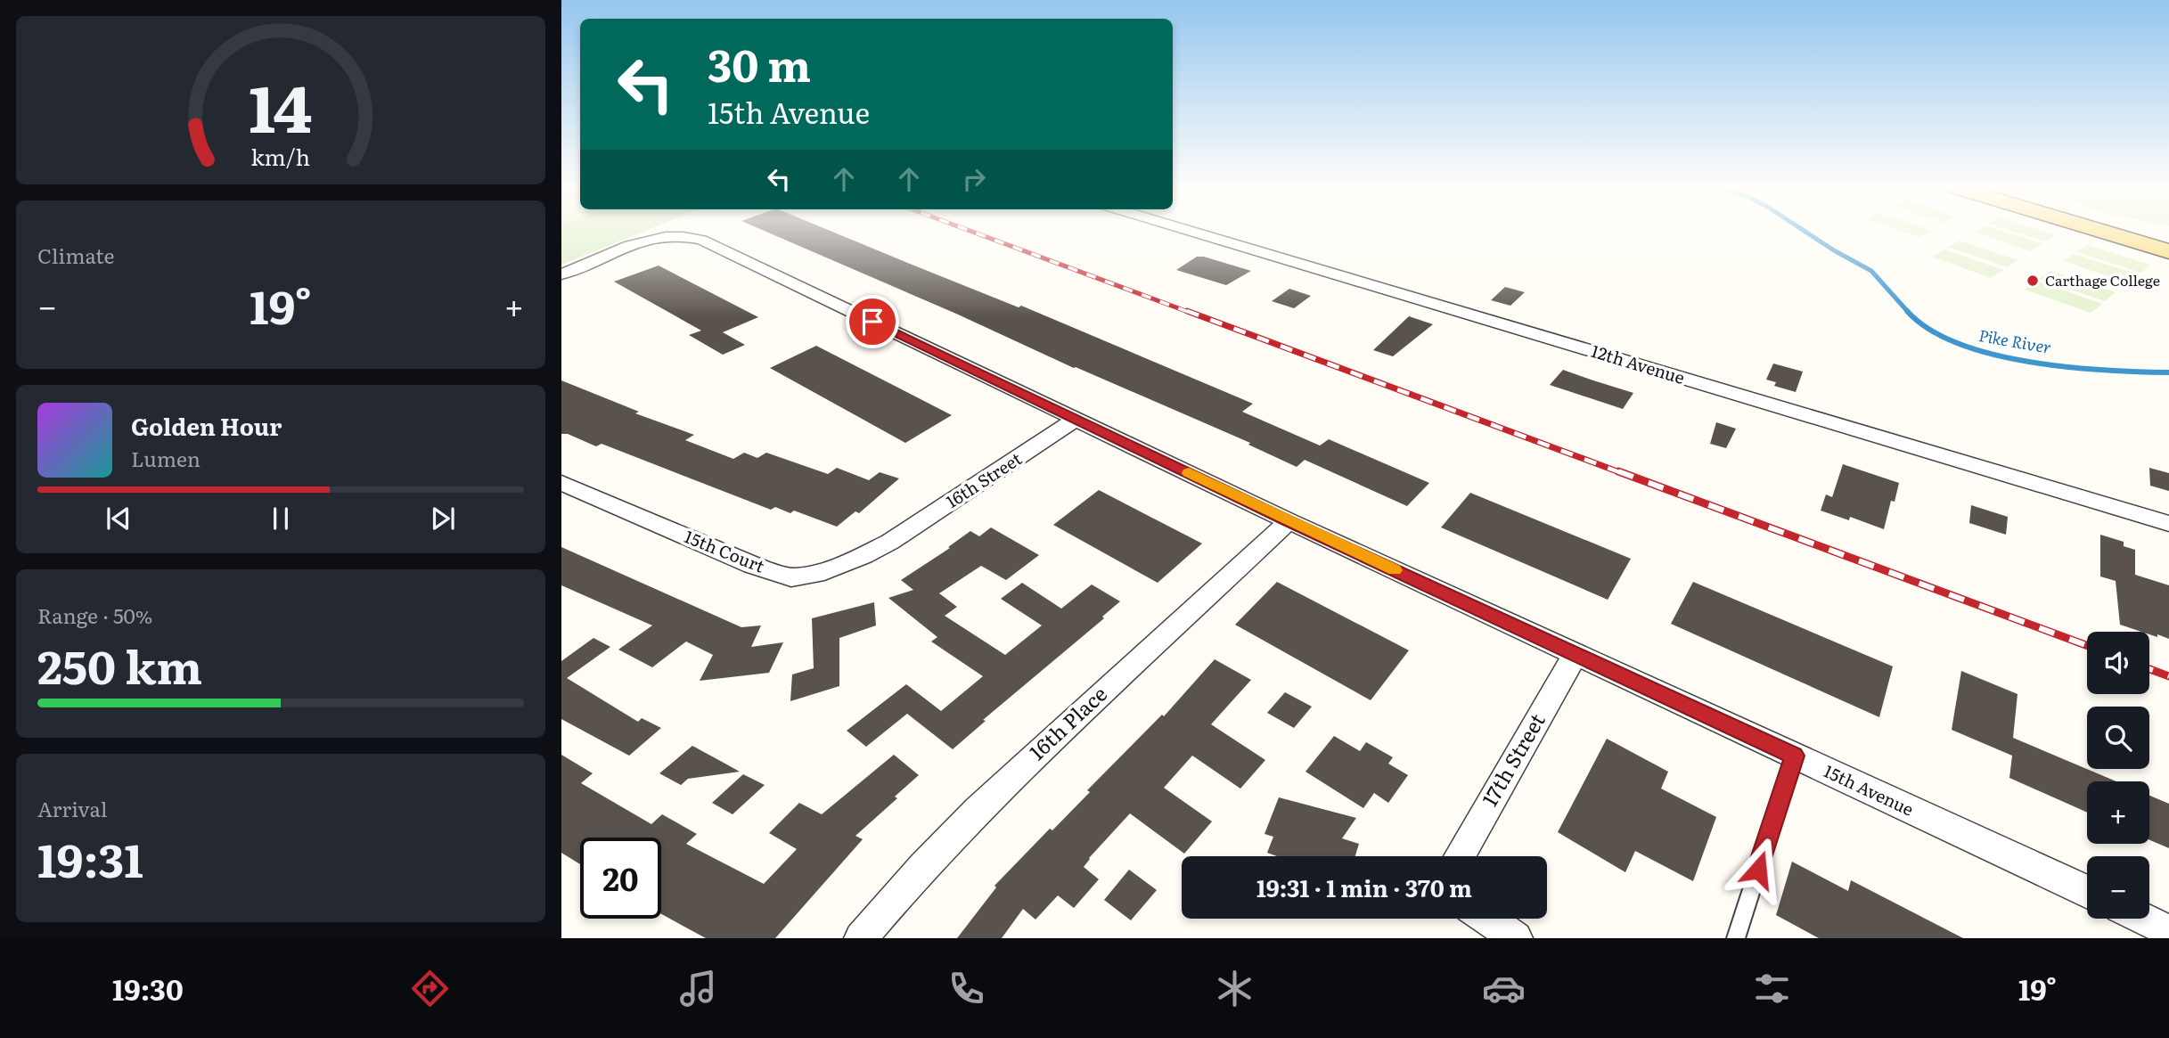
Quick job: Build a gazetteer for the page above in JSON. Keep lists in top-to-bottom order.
{
  "streets": {
    "street": [
      "12th Avenue",
      "16th Street",
      "15th Court",
      "16th Place",
      "17th Street",
      "15th Avenue"
    ]
  },
  "crossings": [
    ["16th Street", "15th Court"],
    ["16th Street", "15th Avenue"],
    ["16th Place", "15th Avenue"],
    ["17th Street", "15th Avenue"]
  ],
  "water": ["Pike River"],
  "places": ["Carthage College"],
  "page": {
    "turn": ["30 m", "15th Avenue"],
    "tile": [
      "Climate",
      ["Range · 50%", "250 km"],
      ["Arrival", "19:31"]
    ],
    "heat": ["−", "19°", "+"],
    "song": ["Golden Hour", "Lumen"],
    "map_buttons": ["+", "−"],
    "limit": "20",
    "trip": "19:31 · 1 min · 370 m",
    "tabs": ["19:30", "19°"],
    "gauge": ["14", "km/h"]
  }
}
